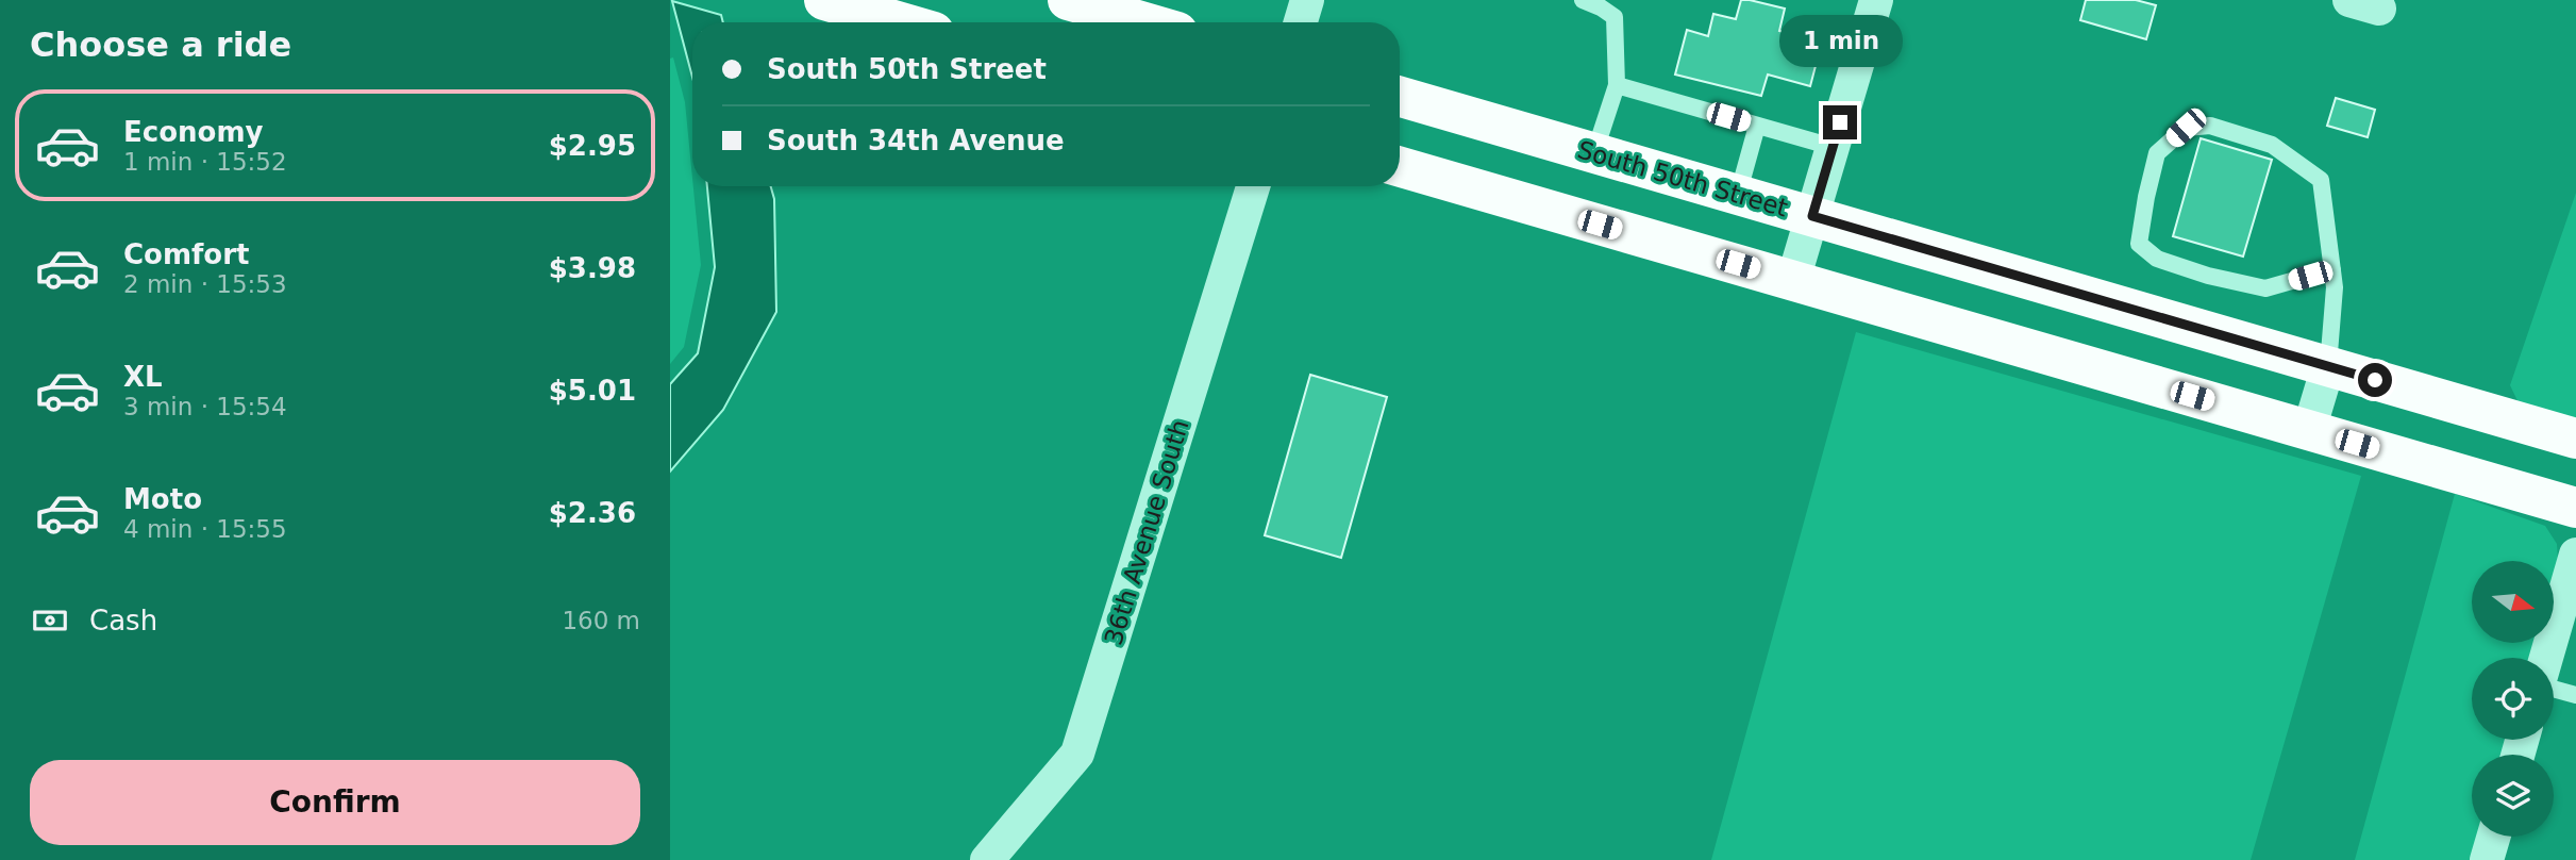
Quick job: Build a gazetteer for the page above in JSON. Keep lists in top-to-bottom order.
{
  "streets": {
    "main road": ["South 50th Street"],
    "street": ["36th Avenue South"]
  },
  "north": "right",
  "page": {
    "heading": "Choose a ride",
    "bubble": "1 min",
    "banner": ["South 50th Street", "South 34th Avenue"],
    "list": [
      {
        "name": "Economy",
        "note": "1 min · 15:52",
        "value": "$2.95"
      },
      {
        "name": "Comfort",
        "note": "2 min · 15:53",
        "value": "$3.98"
      },
      {
        "name": "XL",
        "note": "3 min · 15:54",
        "value": "$5.01"
      },
      {
        "name": "Moto",
        "note": "4 min · 15:55",
        "value": "$2.36"
      }
    ],
    "pay": ["Cash", "160 m"],
    "buttons": "Confirm"
  }
}
